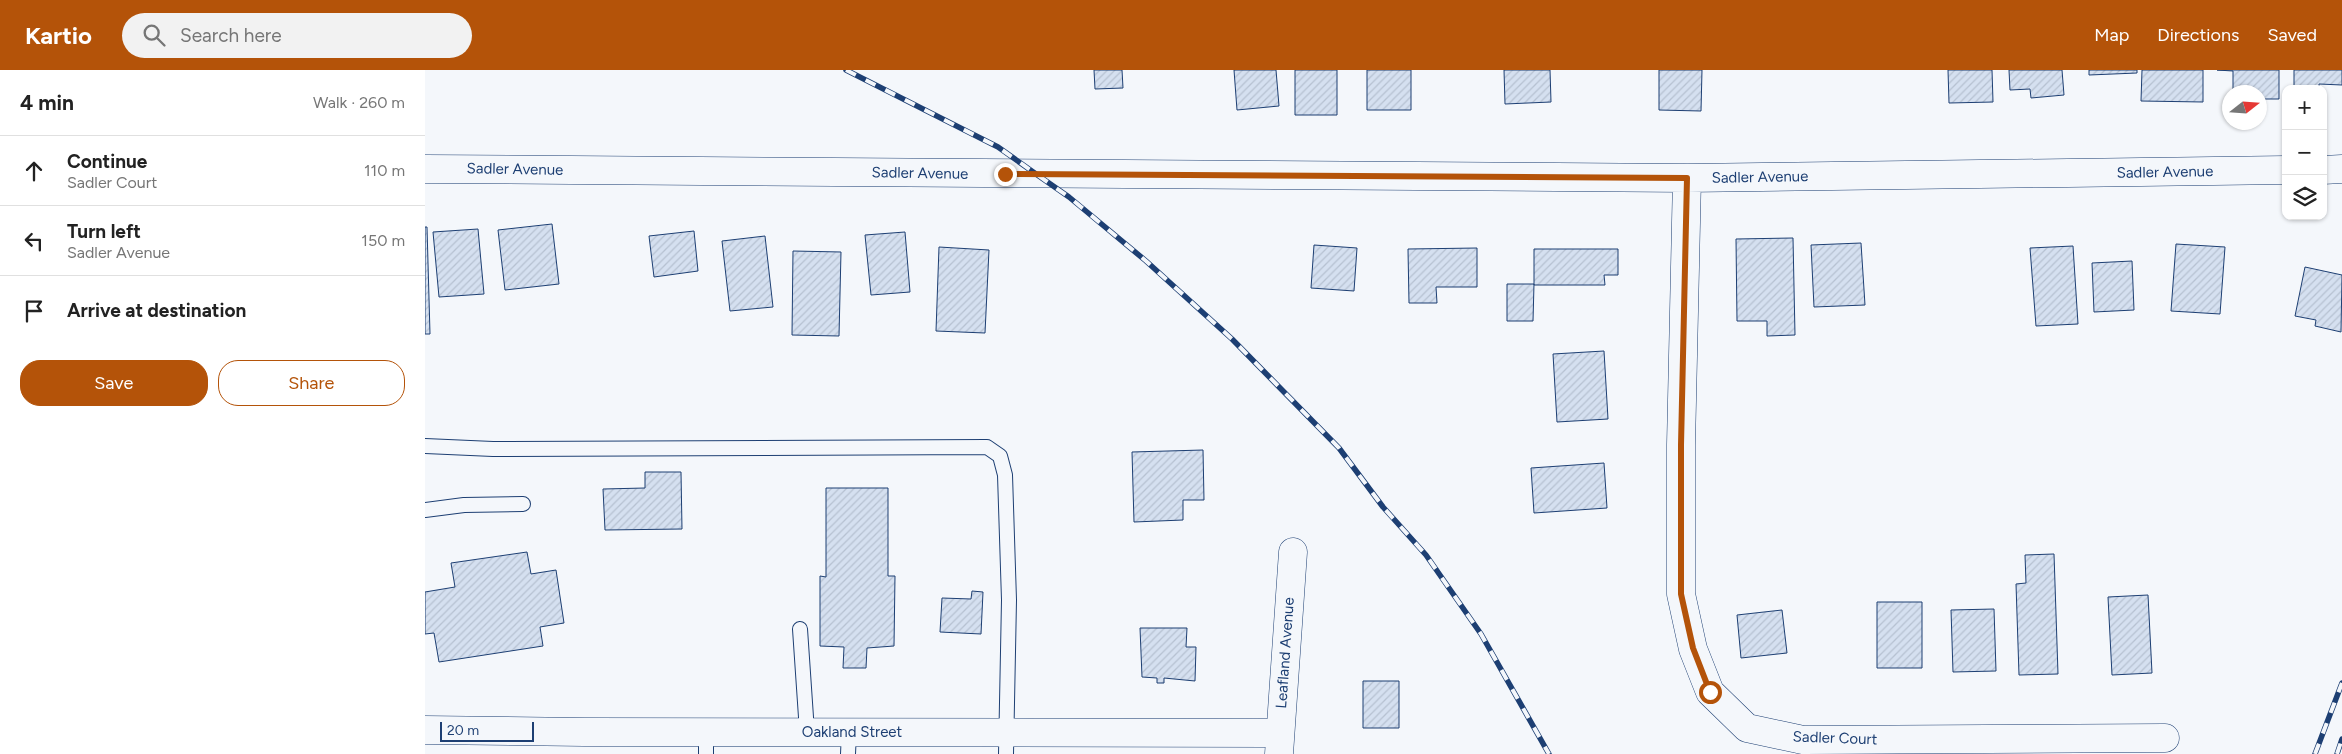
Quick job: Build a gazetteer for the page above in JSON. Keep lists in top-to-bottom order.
{
  "streets": {
    "street": [
      "Sadler Avenue",
      "Leafland Avenue",
      "Oakland Street",
      "Sadler Court"
    ]
  },
  "crossings": [
    ["Sadler Avenue", "Sadler Court"],
    ["Leafland Avenue", "Oakland Street"]
  ],
  "scale_bar": "20 m",
  "north": "right",
  "page": {
    "header": "Kartio",
    "search": "Search here",
    "nav": ["Map", "Directions", "Saved"],
    "heading": ["4 min", "Walk · 260 m"],
    "map_buttons": ["+", "−"],
    "list": [
      ["Continue", "Sadler Court", "110 m"],
      ["Turn left", "Sadler Avenue", "150 m"],
      "Arrive at destination"
    ],
    "buttons": ["Save", "Share"],
    "scale": "20 m"
  }
}
